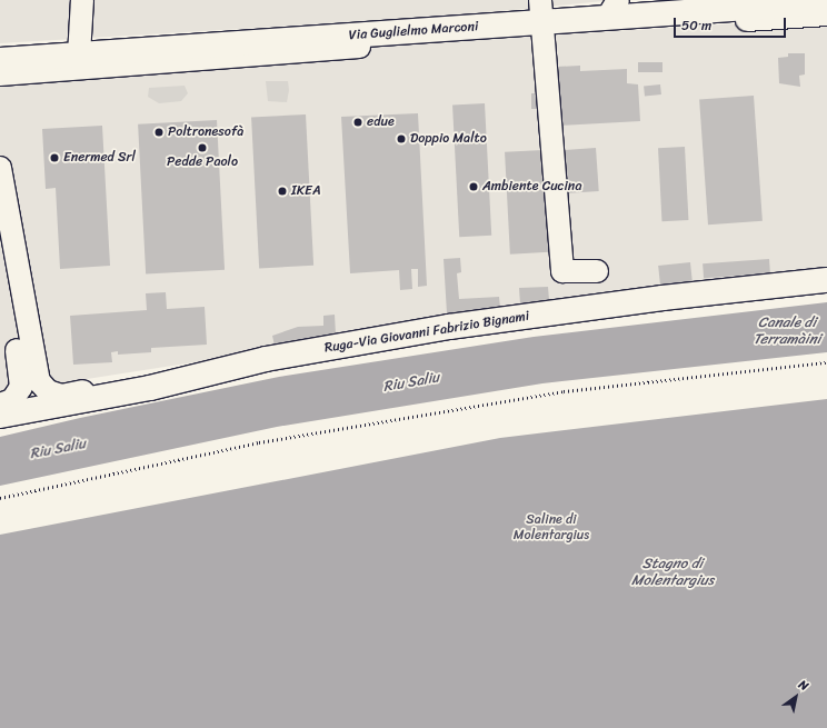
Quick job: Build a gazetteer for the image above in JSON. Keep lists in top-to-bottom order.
{
  "streets": {
    "main road": ["Via Guglielmo Marconi", "Ruga-Via Giovanni Fabrizio Bignami"]
  },
  "water": ["Canale di Terramàini", "Riu Saliu", "Stagno di Molentargius"],
  "parks": ["Saline di Molentargius"],
  "places": [
    "edue",
    "Poltronesofà",
    "Doppio Malto",
    "Pedde Paolo",
    "Enermed Srl",
    "Ambiente Cucina",
    "IKEA"
  ],
  "scale_bar": "50 m",
  "north": "top right"
}
